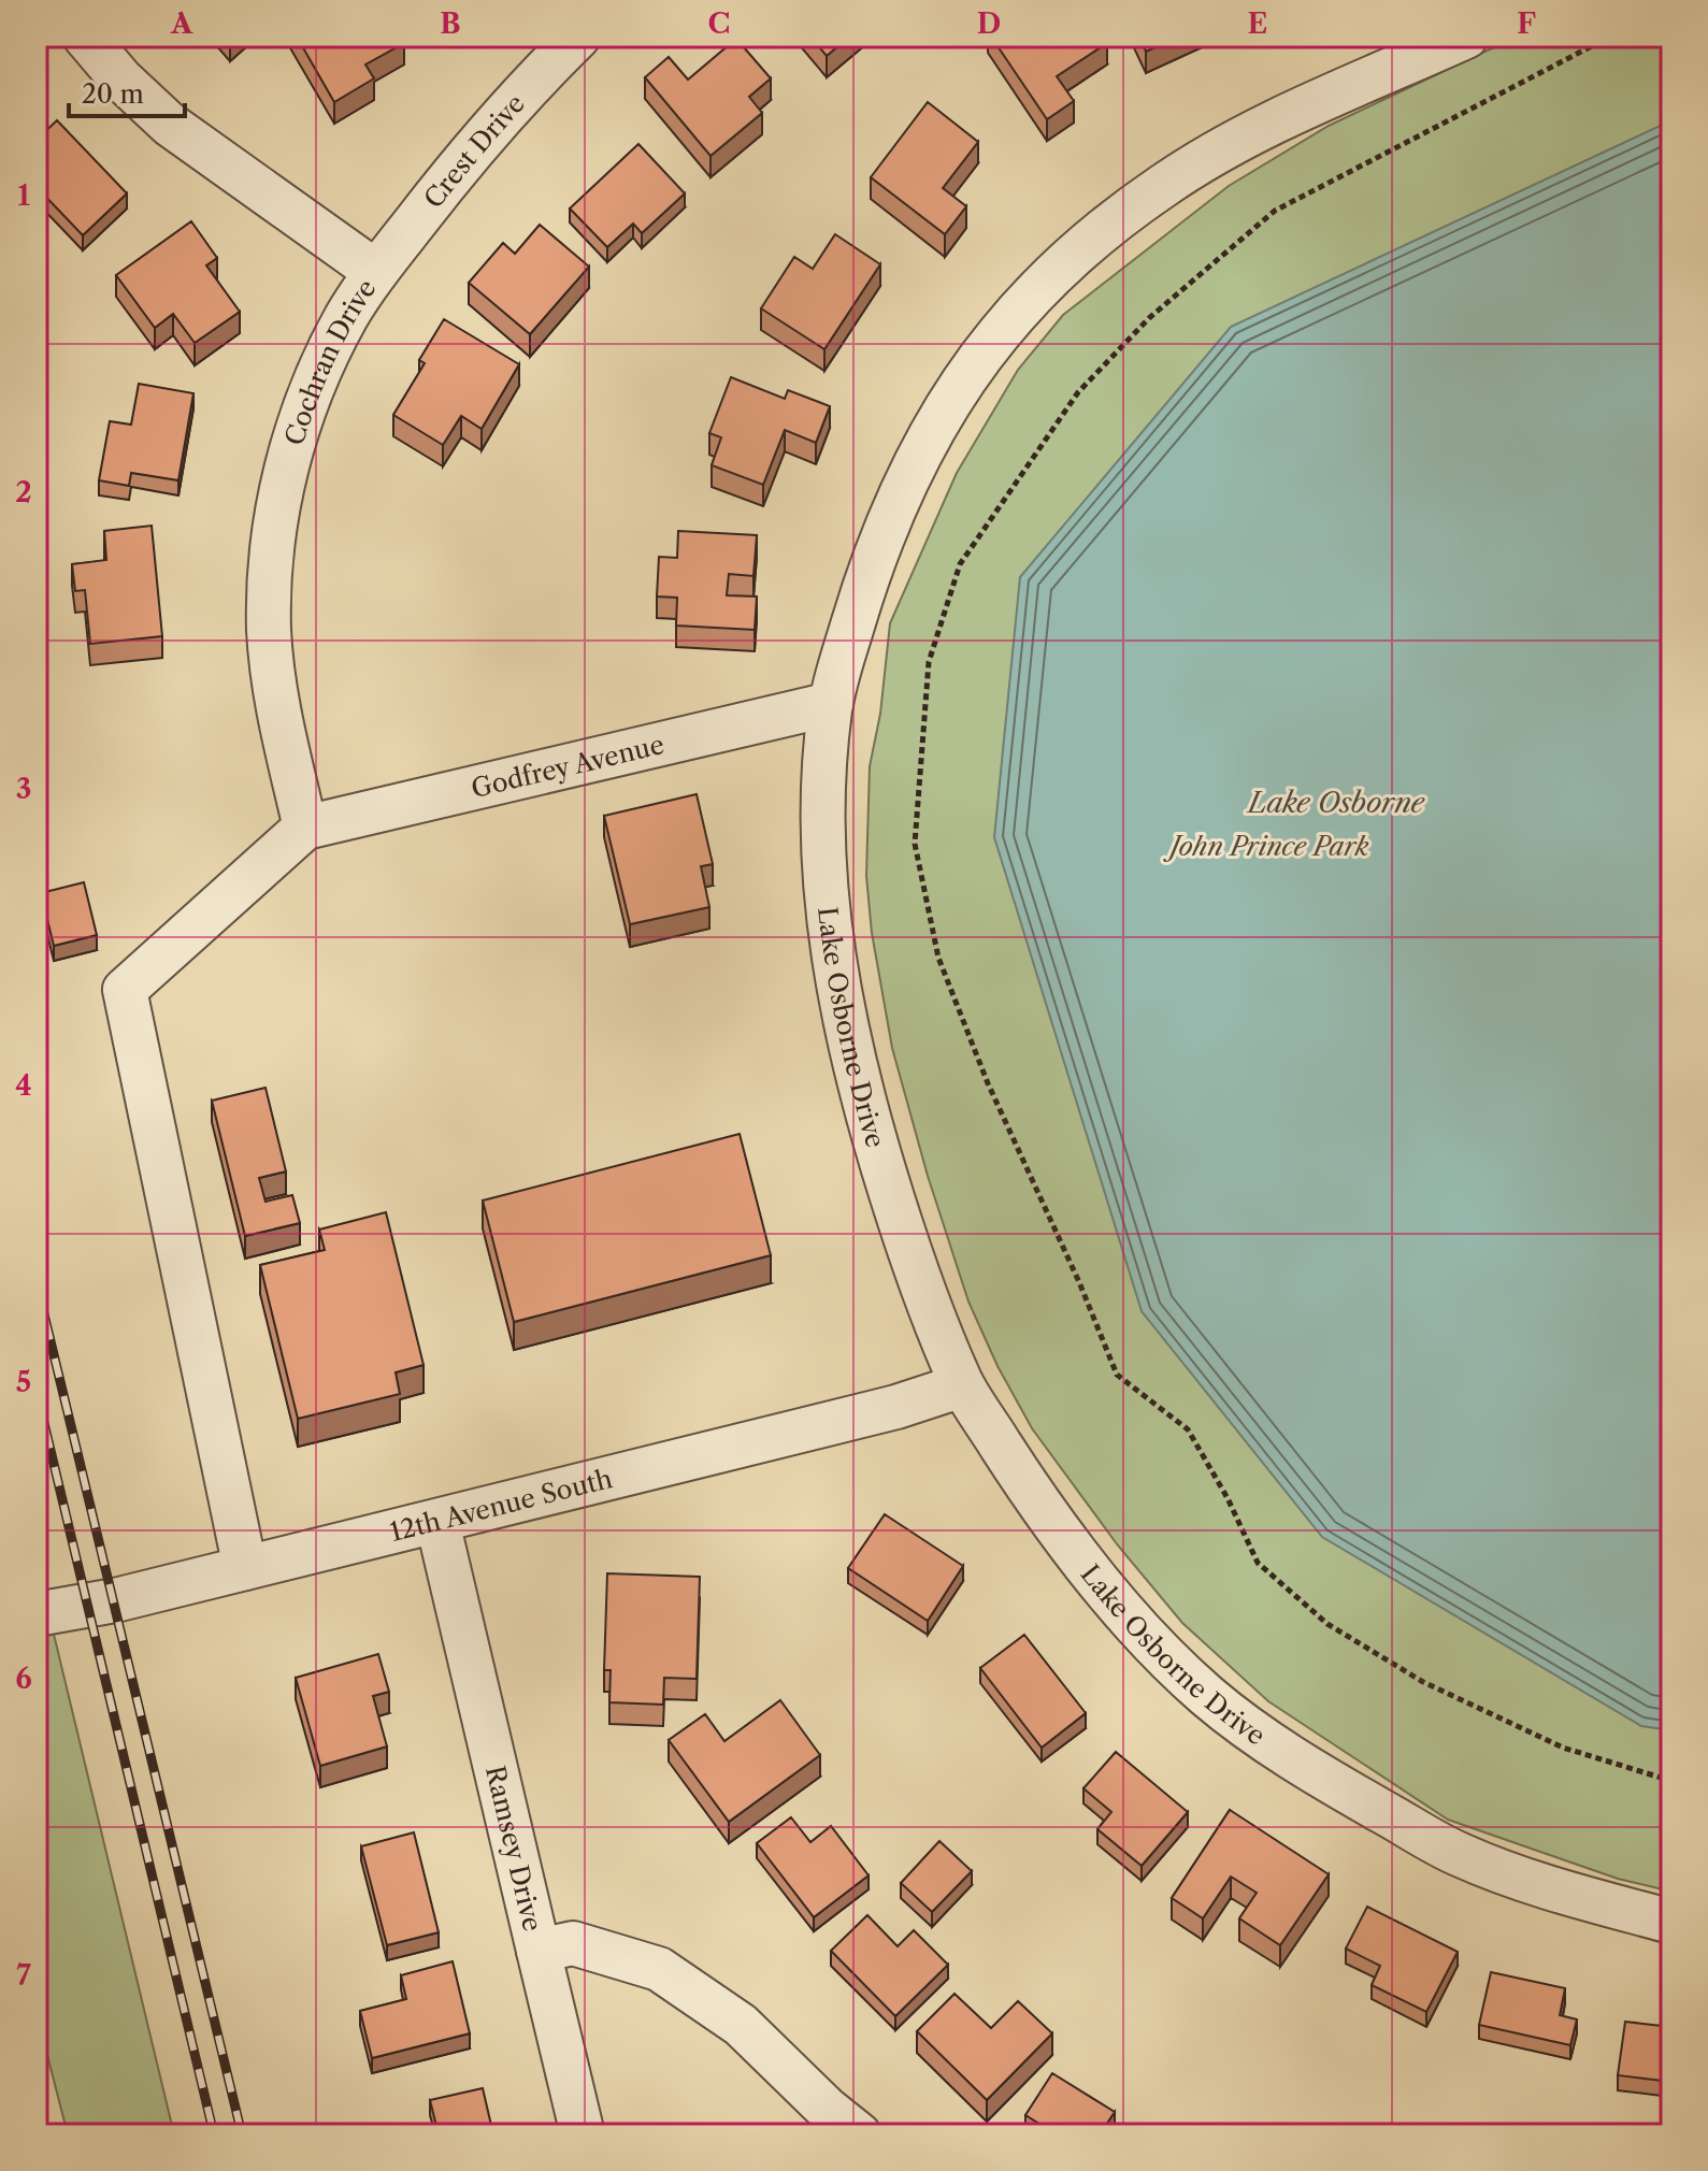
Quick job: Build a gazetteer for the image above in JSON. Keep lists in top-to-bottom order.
{
  "streets": {
    "street": [
      "Crest Drive",
      "Cochran Drive",
      "Godfrey Avenue",
      "Lake Osborne Drive",
      "12th Avenue South",
      "Ramsey Drive"
    ]
  },
  "crossings": [
    ["Crest Drive", "Cochran Drive"],
    ["Cochran Drive", "Godfrey Avenue"],
    ["Godfrey Avenue", "Lake Osborne Drive"],
    ["Lake Osborne Drive", "12th Avenue South"],
    ["12th Avenue South", "Ramsey Drive"]
  ],
  "water": ["Lake Osborne"],
  "parks": ["John Prince Park"],
  "scale_bar": "20 m",
  "grid": {
    "columns": [
      "A",
      "B",
      "C",
      "D",
      "E",
      "F"
    ],
    "rows": [
      "1",
      "2",
      "3",
      "4",
      "5",
      "6",
      "7"
    ]
  }
}
